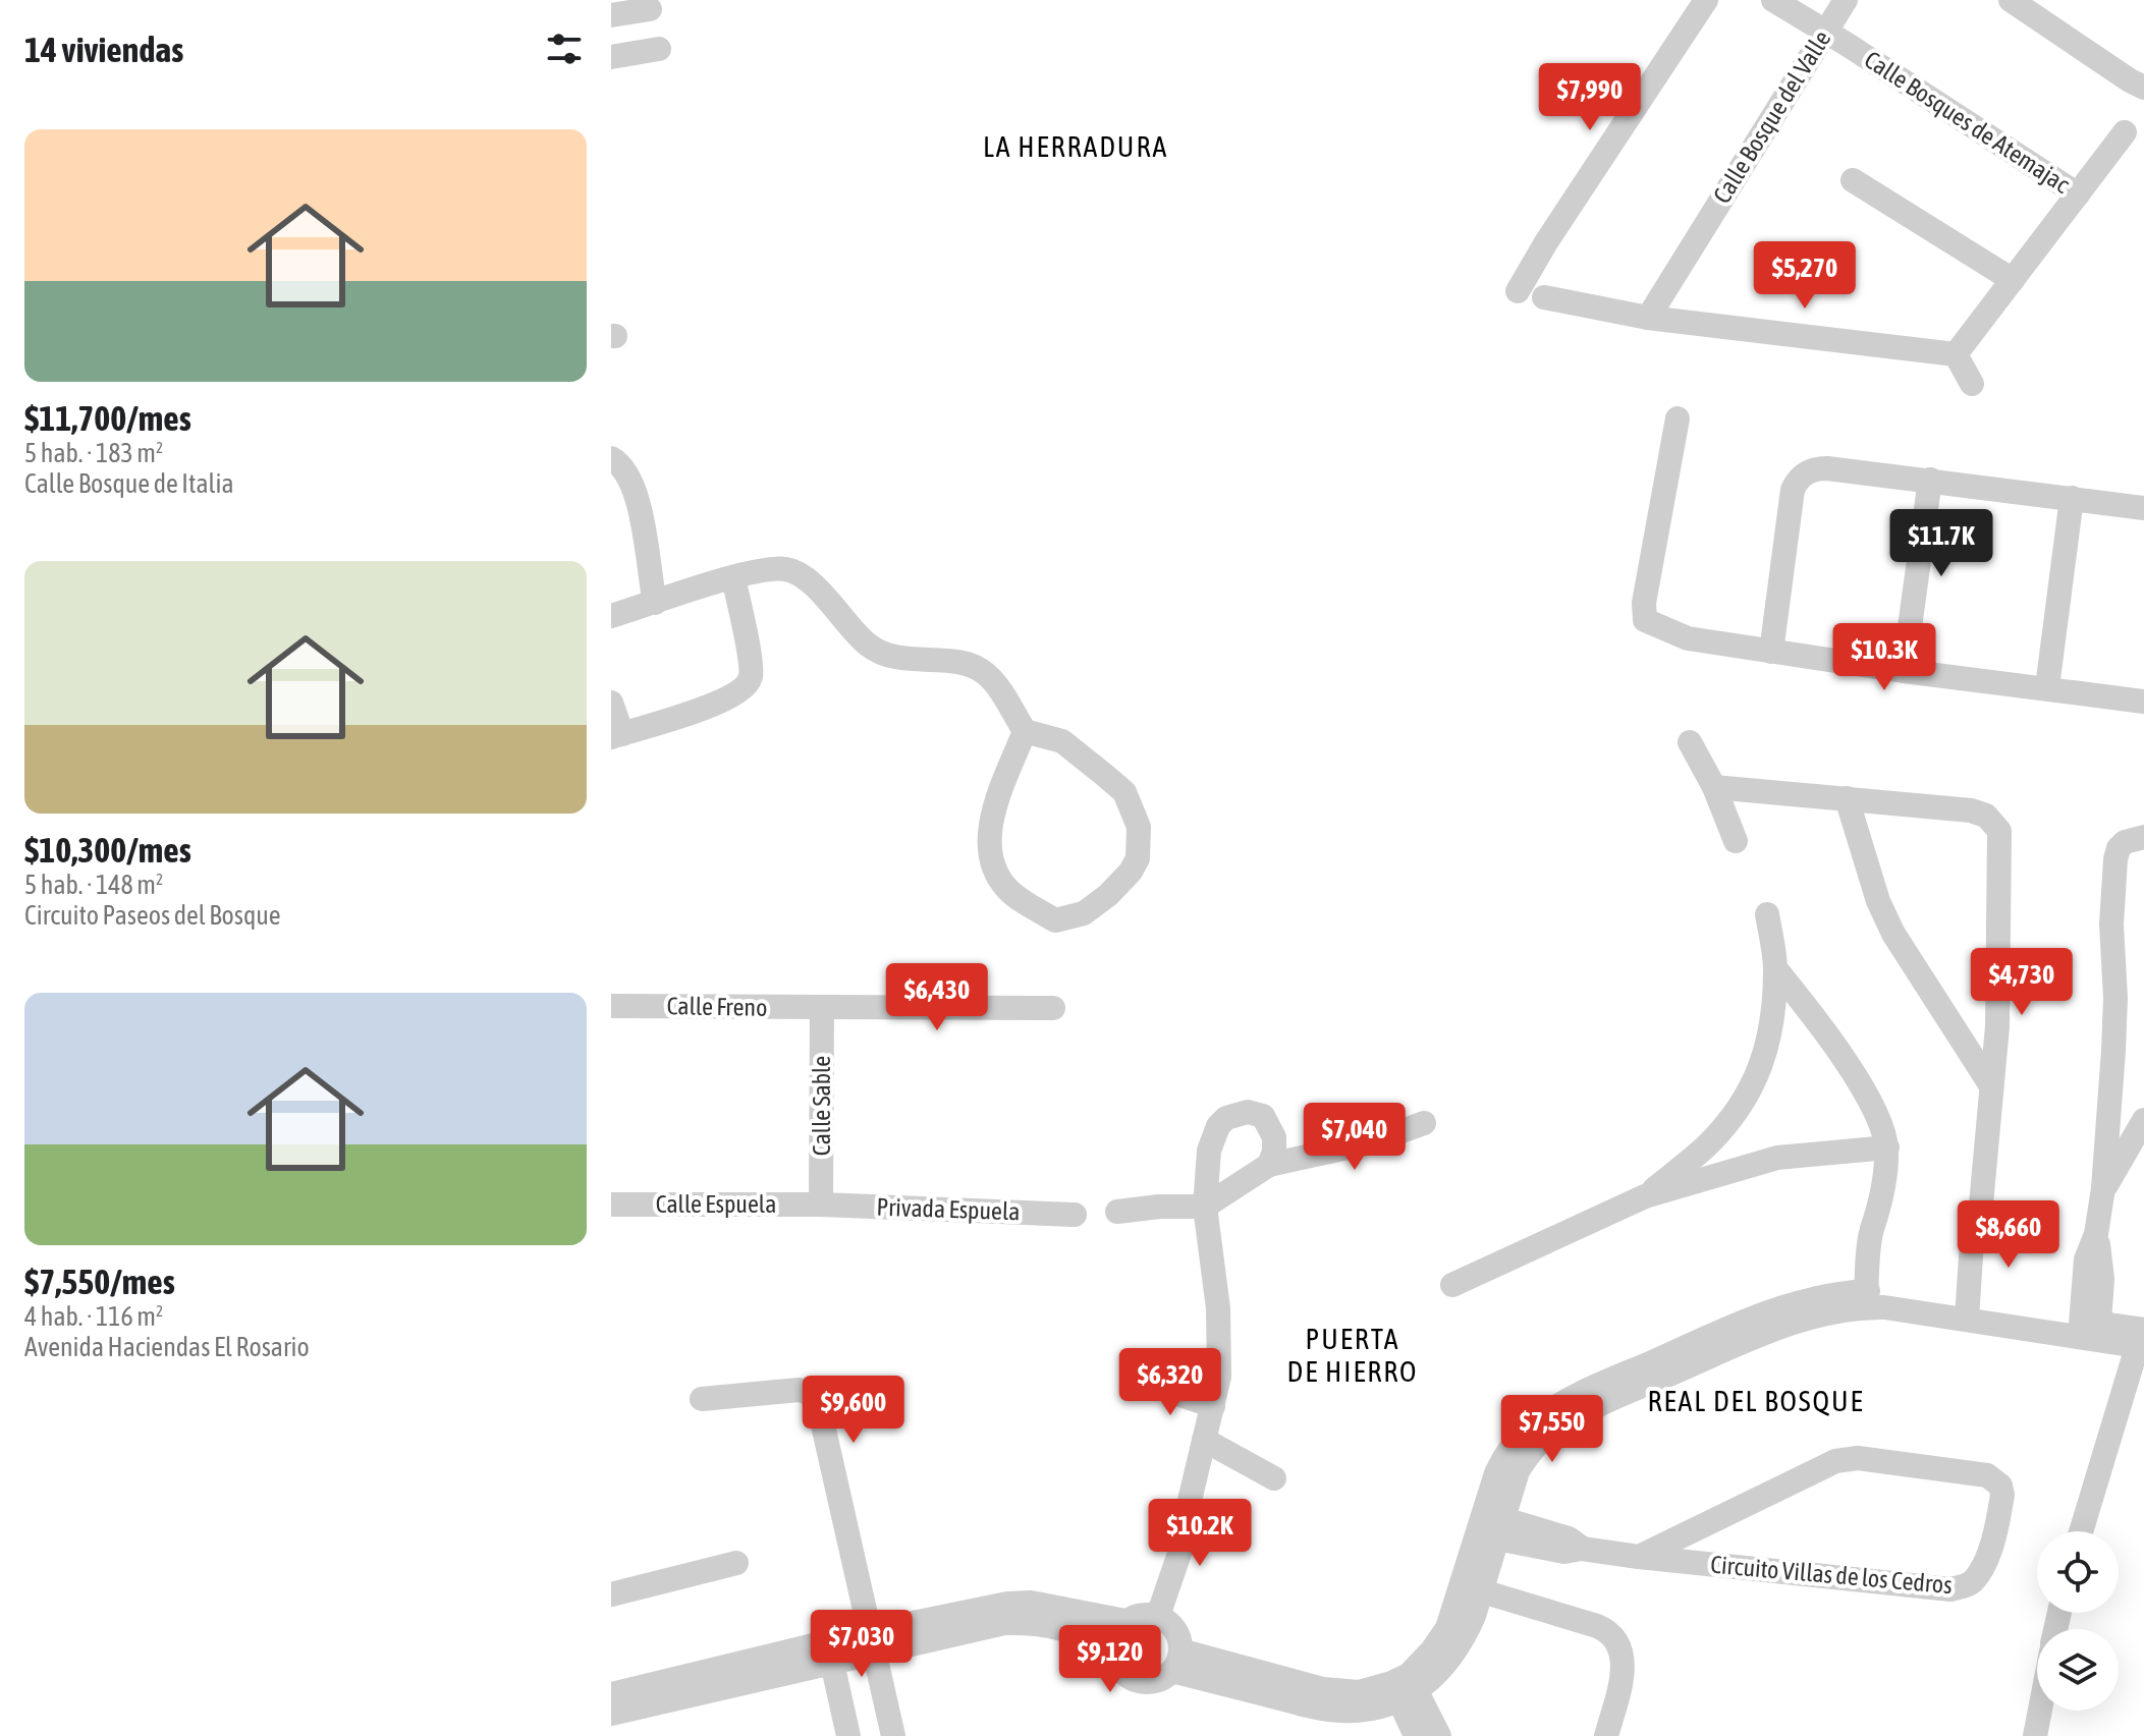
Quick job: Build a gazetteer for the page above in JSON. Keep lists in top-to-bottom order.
{
  "streets": {
    "street": [
      "Calle Bosque del Valle",
      "Calle Bosques de Atemajac",
      "Calle Freno",
      "Calle Sable",
      "Calle Espuela",
      "Privada Espuela",
      "Circuito Villas de los Cedros"
    ]
  },
  "crossings": [
    ["Calle Bosque del Valle", "Calle Bosques de Atemajac"],
    ["Calle Freno", "Calle Sable"],
    ["Calle Sable", "Calle Espuela"],
    ["Calle Sable", "Privada Espuela"],
    ["Calle Espuela", "Privada Espuela"]
  ],
  "districts": ["LA HERRADURA", "PUERTA DE HIERRO", "REAL DEL BOSQUE"],
  "page": {
    "heading": "14 viviendas",
    "price": [
      "$7,990",
      "$5,270",
      "$11.7K",
      "$10.3K",
      "$4,730",
      "$6,430",
      "$7,040",
      "$8,660",
      "$6,320",
      "$9,600",
      "$7,550",
      "$10.2K",
      "$7,030",
      "$9,120"
    ],
    "list": [
      {
        "name": "$11,700/mes",
        "note": "5 hab. · 183 m² · Calle Bosque de Italia"
      },
      {
        "name": "$10,300/mes",
        "note": "5 hab. · 148 m² · Circuito Paseos del Bosque"
      },
      {
        "name": "$7,550/mes",
        "note": "4 hab. · 116 m² · Avenida Haciendas El Rosario"
      }
    ]
  }
}
